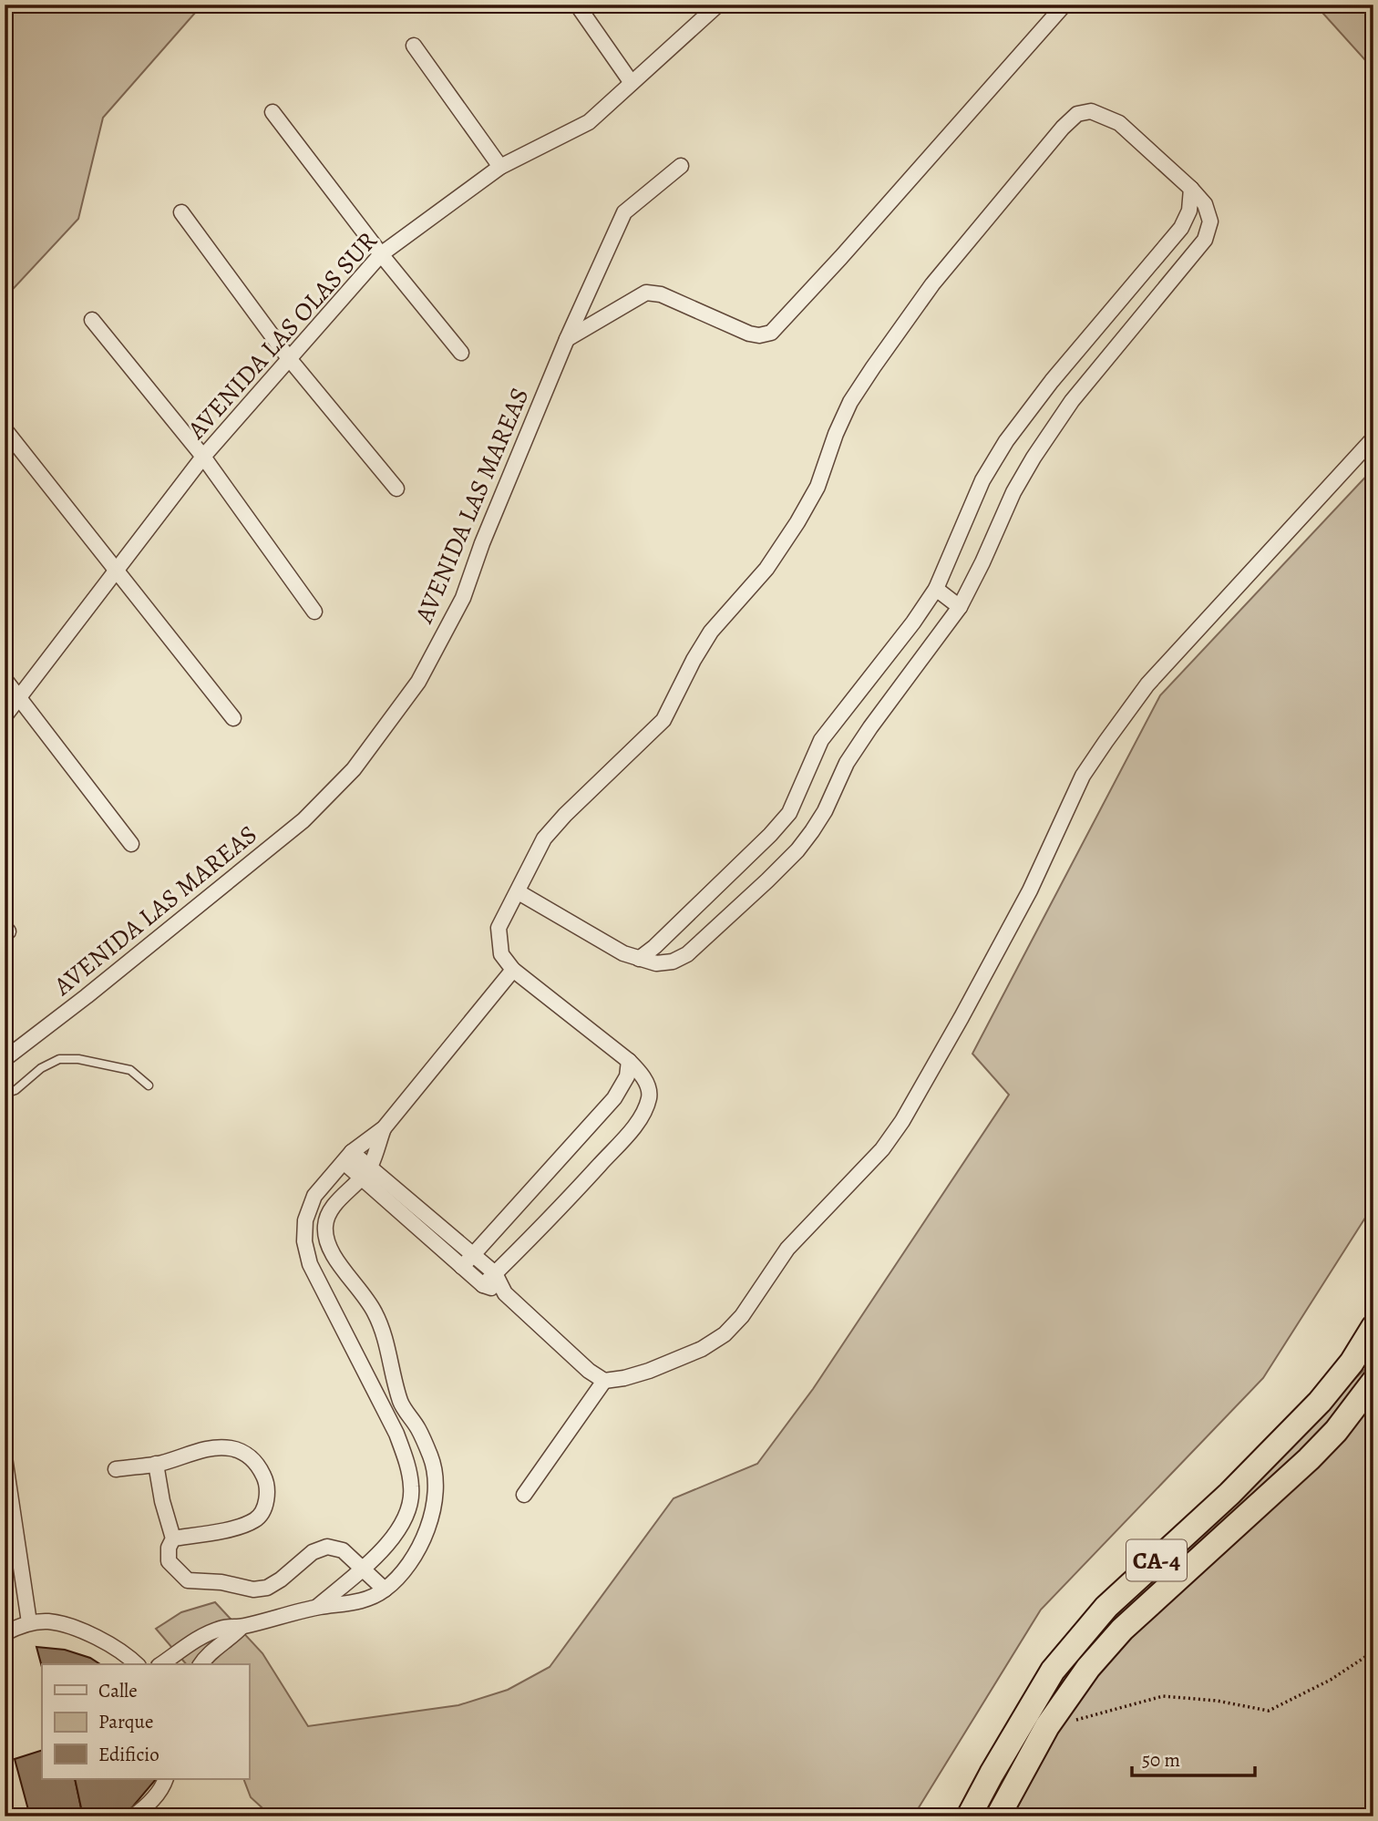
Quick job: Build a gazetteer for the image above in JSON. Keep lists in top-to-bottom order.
{
  "streets": {
    "highway": ["CA-4"],
    "street": ["AVENIDA LAS OLAS SUR", "AVENIDA LAS MAREAS"]
  },
  "legend": ["Calle", "Parque", "Edificio"],
  "scale_bar": "50 m"
}
